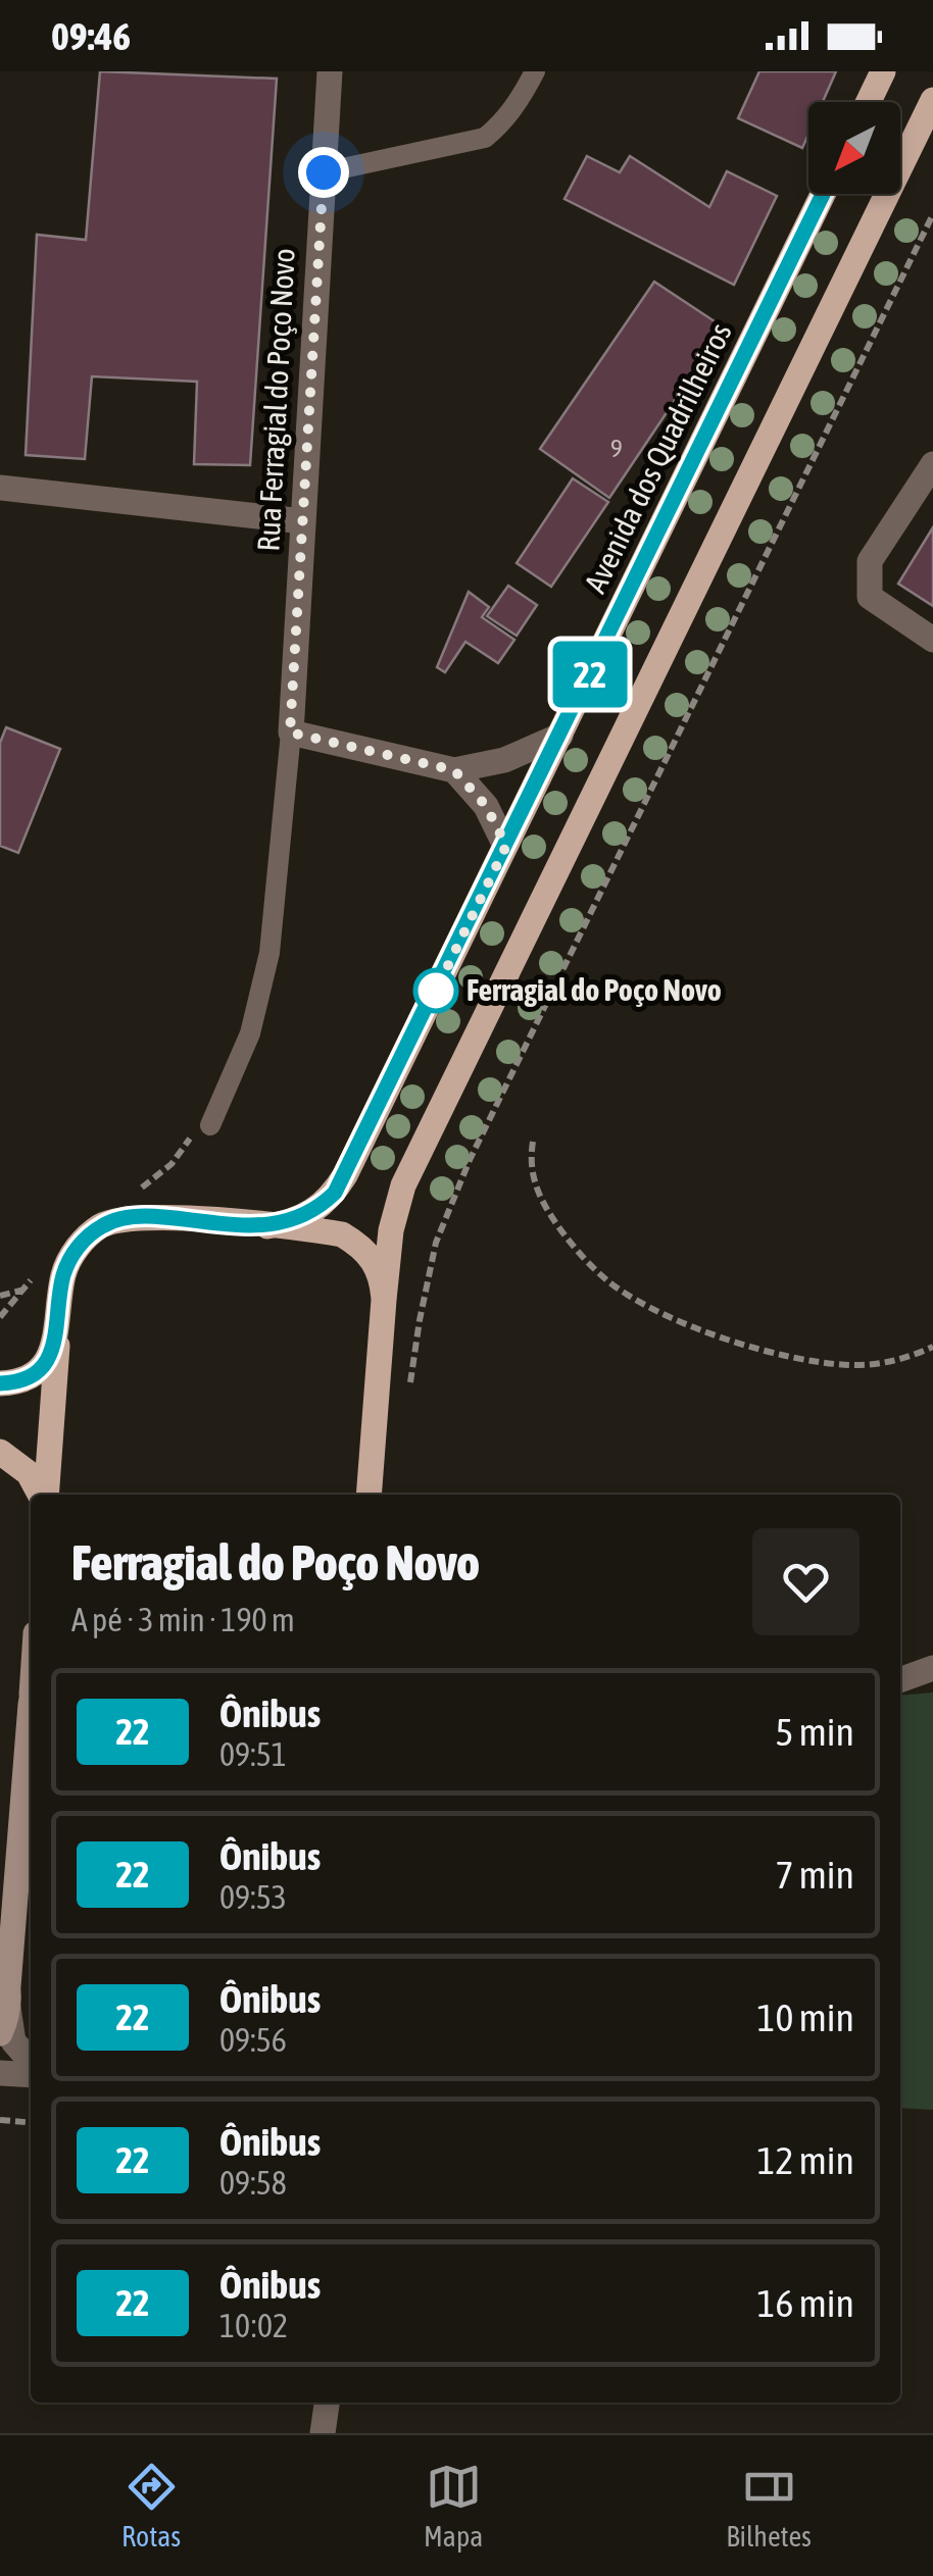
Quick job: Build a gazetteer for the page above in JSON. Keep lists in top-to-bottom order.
{
  "streets": {
    "main road": ["Avenida dos Quadrilheiros"],
    "street": ["Rua Ferragial do Poço Novo"]
  },
  "places": ["Ferragial do Poço Novo"],
  "lines": ["bus line 22"],
  "house_numbers": ["9"],
  "north": "bottom left",
  "page": {
    "status": "09:46",
    "on_map": "22",
    "heading": ["Ferragial do Poço Novo", "A pé · 3 min · 190 m"],
    "list": [
      {
        "mark": "22",
        "name": "Ônibus",
        "note": "09:51",
        "value": "5 min"
      },
      {
        "mark": "22",
        "name": "Ônibus",
        "note": "09:53",
        "value": "7 min"
      },
      {
        "mark": "22",
        "name": "Ônibus",
        "note": "09:56",
        "value": "10 min"
      },
      {
        "mark": "22",
        "name": "Ônibus",
        "note": "09:58",
        "value": "12 min"
      },
      {
        "mark": "22",
        "name": "Ônibus",
        "note": "10:02",
        "value": "16 min"
      }
    ],
    "tabs": ["Rotas", "Mapa", "Bilhetes"]
  }
}
